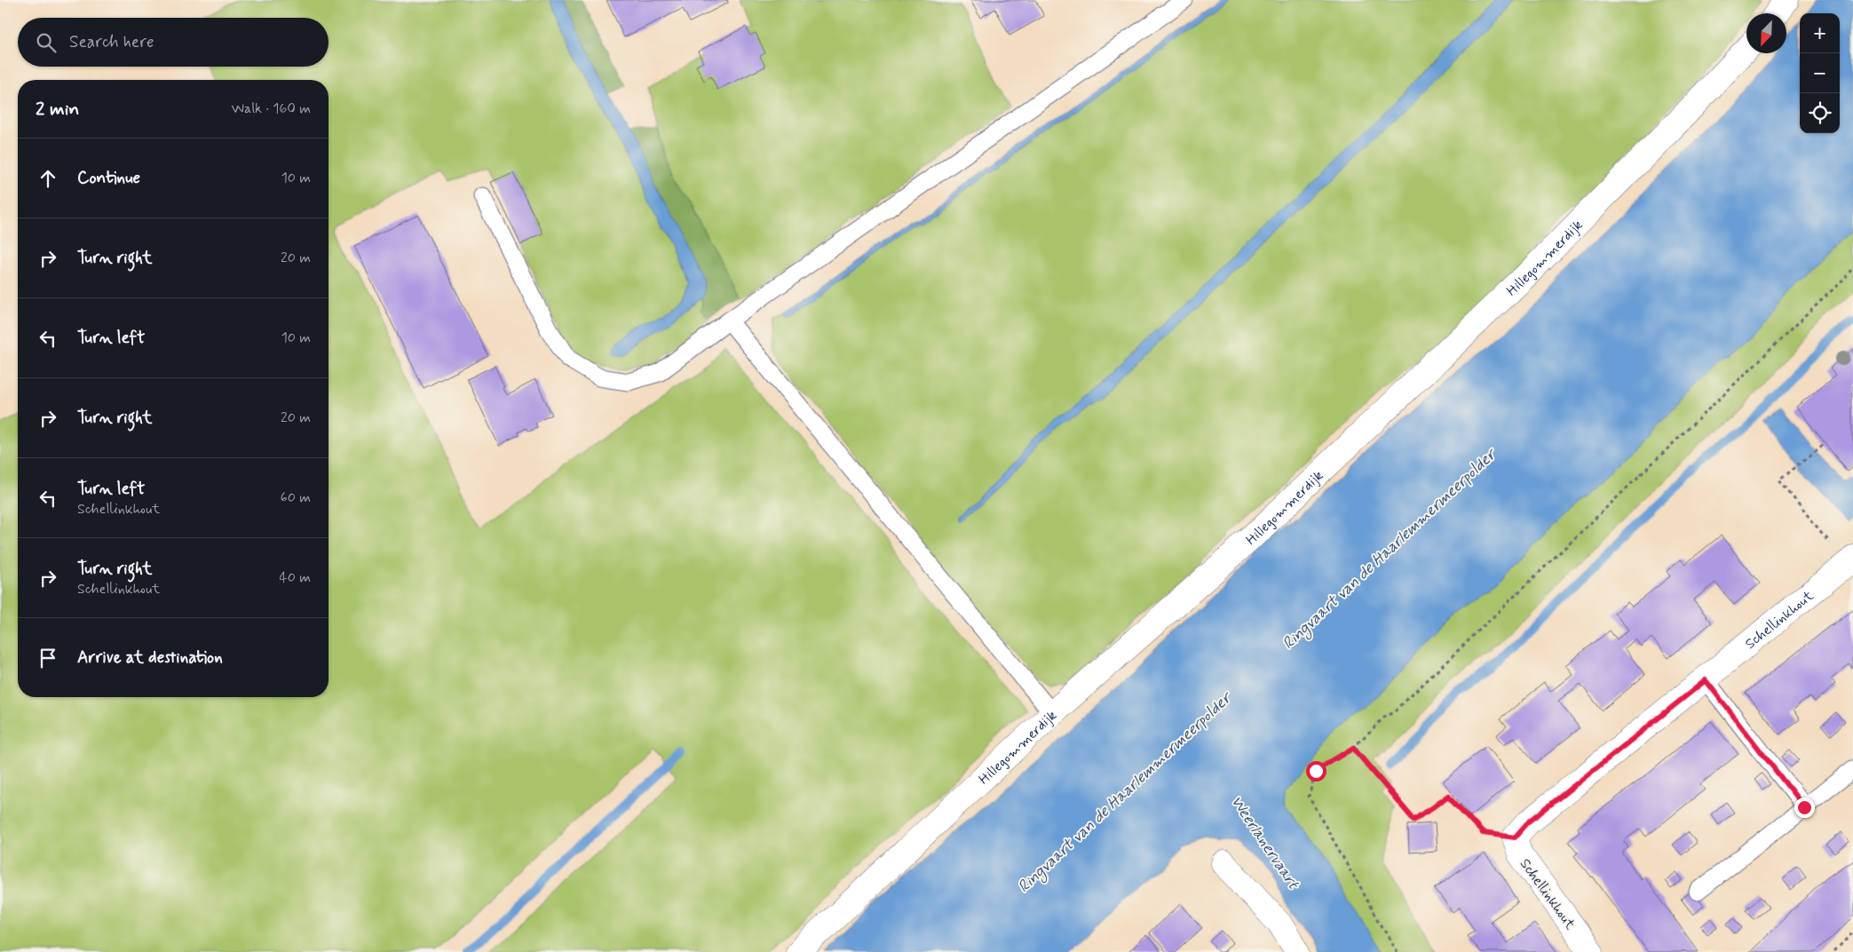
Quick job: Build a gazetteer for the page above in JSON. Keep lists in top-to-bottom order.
{
  "streets": {
    "street": ["Hillegommerdijk", "Schellinkhout"]
  },
  "water": ["Ringvaart van de Haarlemmermeerpolder", "Weerlanervaart"],
  "north": "bottom left",
  "page": {
    "map_buttons": ["+", "−"],
    "search": "Search here",
    "heading": ["2 min", "Walk · 160 m"],
    "list": [
      ["Continue", "10 m"],
      ["Turn right", "20 m"],
      ["Turn left", "10 m"],
      ["Turn right", "20 m"],
      ["Turn left", "Schellinkhout", "60 m"],
      ["Turn right", "Schellinkhout", "40 m"],
      "Arrive at destination"
    ]
  }
}
